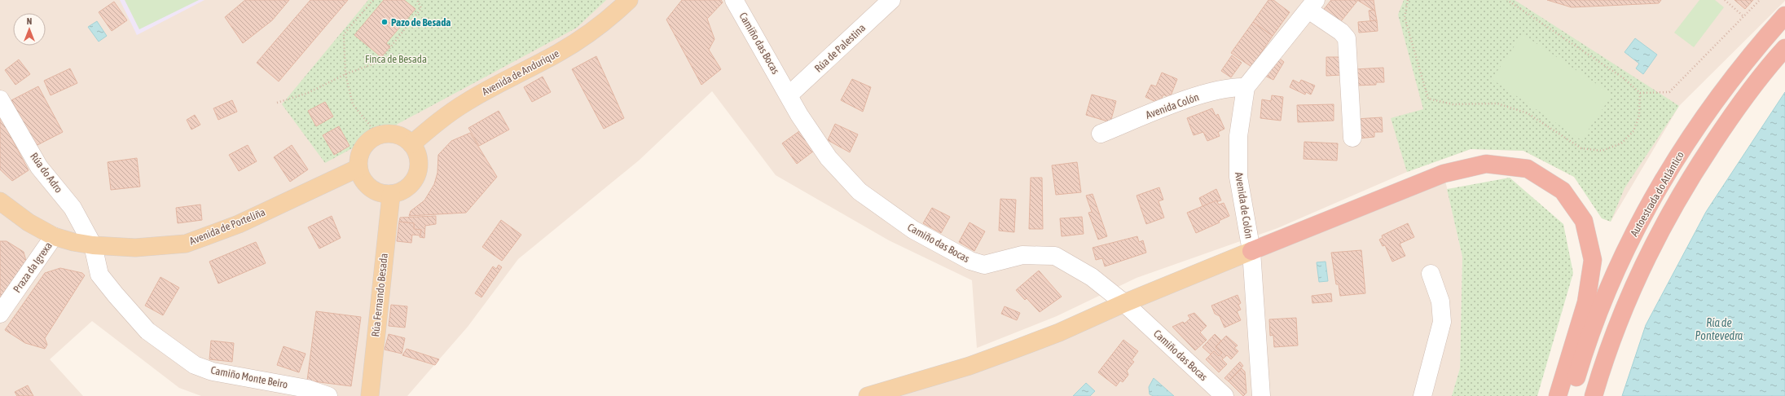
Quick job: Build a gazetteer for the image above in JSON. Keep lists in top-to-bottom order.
{
  "streets": {
    "highway": ["Autoestrada do Atlántico"],
    "main road": ["Avenida de Andurique", "Avenida de Porteliña", "Rúa Fernando Besada"],
    "street": [
      "Camiño das Bocas",
      "Rúa de Palestina",
      "Avenida Colón",
      "Rúa do Adro",
      "Avenida de Colón",
      "Praza da Igrexa",
      "Camiño Monte Beiro"
    ]
  },
  "crossings": [
    ["Camiño das Bocas", "Rúa de Palestina"],
    ["Avenida de Andurique", "Avenida de Porteliña"],
    ["Avenida de Andurique", "Rúa Fernando Besada"],
    ["Avenida Colón", "Avenida de Colón"],
    ["Rúa do Adro", "Avenida de Porteliña"],
    ["Rúa do Adro", "Camiño Monte Beiro"],
    ["Avenida de Porteliña", "Praza da Igrexa"],
    ["Avenida de Porteliña", "Rúa Fernando Besada"],
    ["Avenida de Porteliña", "Camiño Monte Beiro"]
  ],
  "water": ["Ría de Pontevedra"],
  "parks": ["Finca de Besada"],
  "places": ["Pazo de Besada"],
  "north": "top"
}
